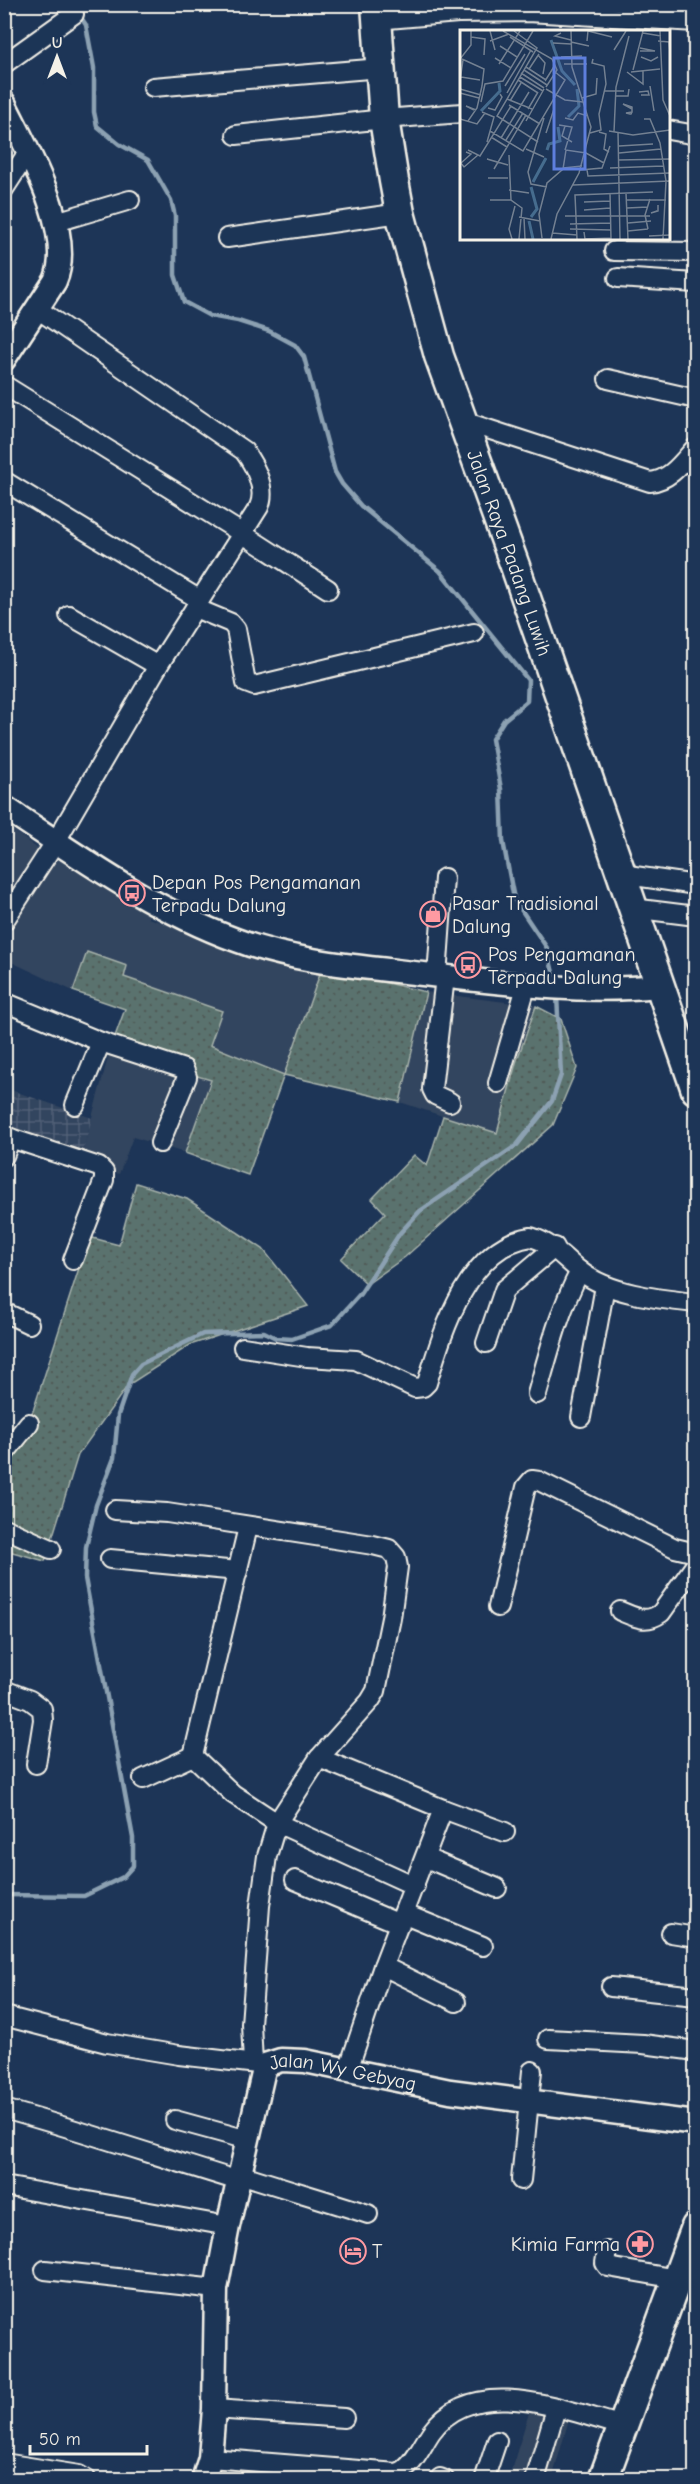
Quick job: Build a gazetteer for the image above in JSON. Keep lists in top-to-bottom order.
{
  "streets": {
    "main road": ["Jalan Raya Padang Luwih"],
    "street": ["Jalan Wy Gebyag"]
  },
  "places": {
    "bus stop": ["Depan Pos Pengamanan Terpadu Dalung", "Pos Pengamanan Terpadu Dalung"],
    "shop": ["Pasar Tradisional Dalung"],
    "pharmacy": ["Kimia Farma"],
    "hotel": ["T"]
  },
  "scale_bar": "50 m",
  "north": "top"
}
